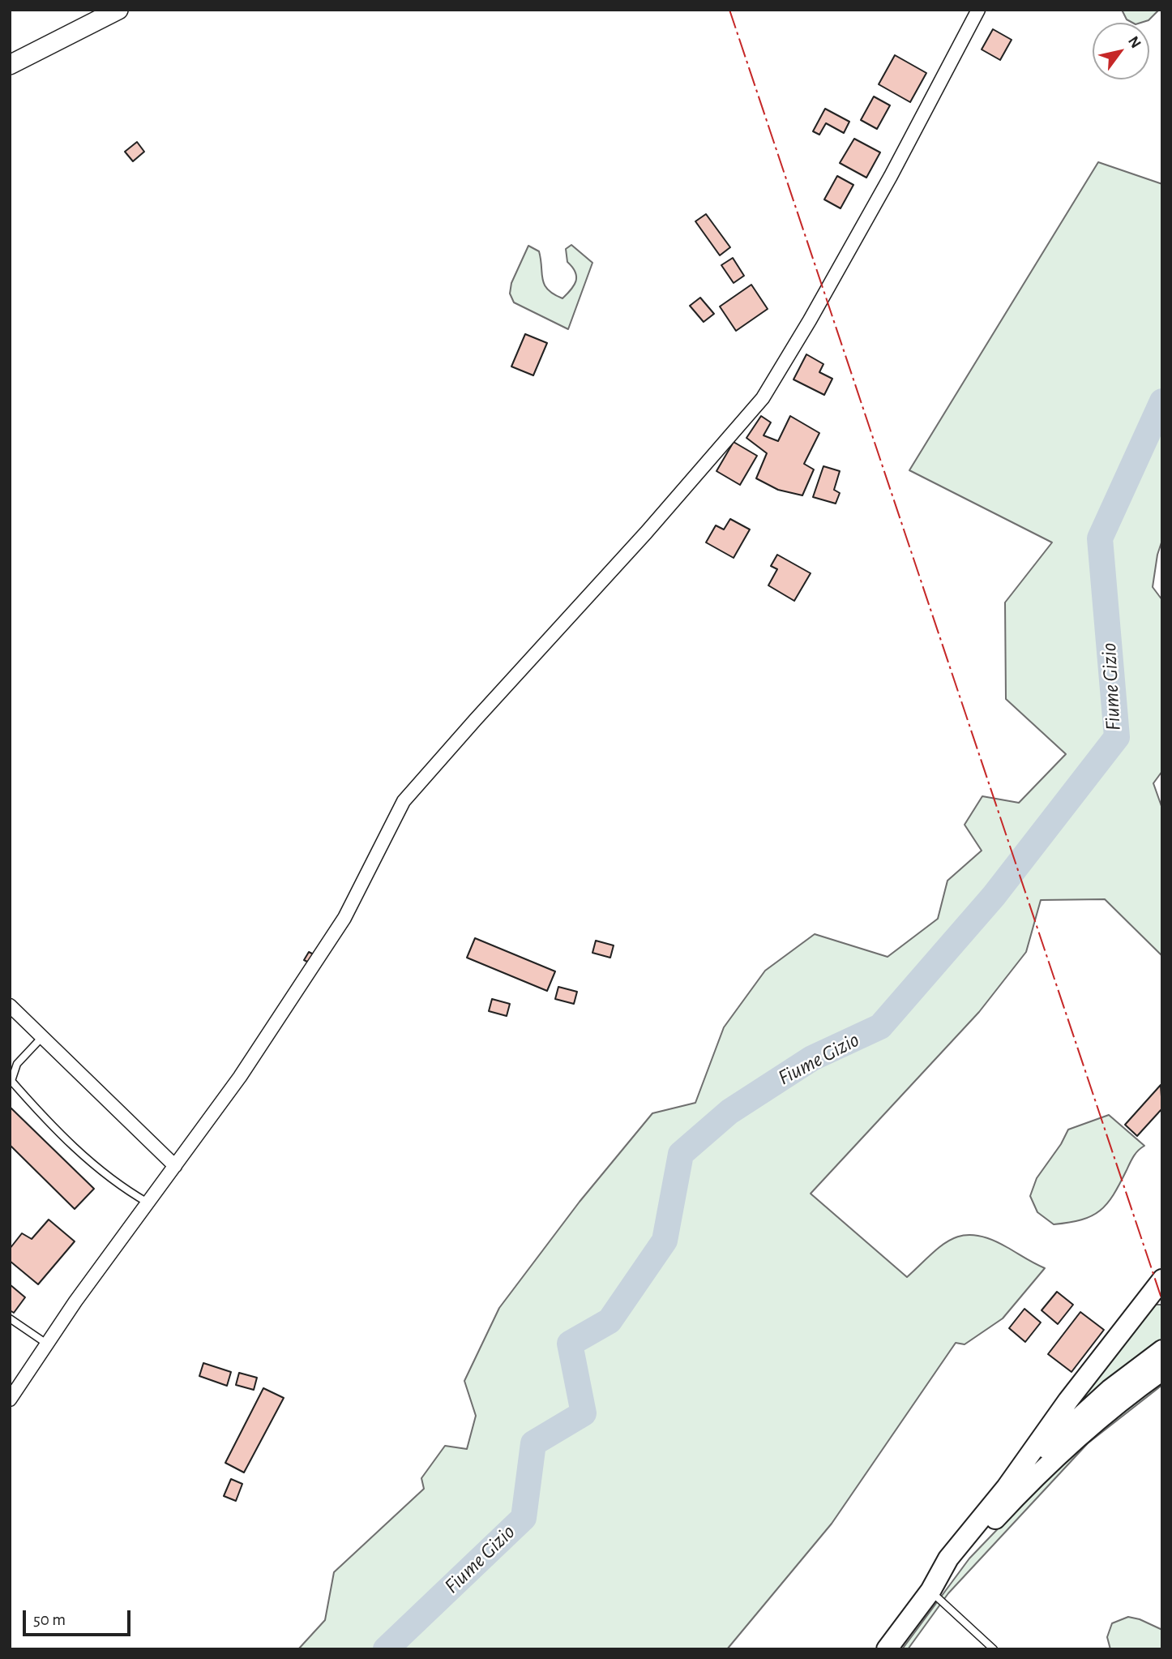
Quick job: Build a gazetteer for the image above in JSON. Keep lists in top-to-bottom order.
{
  "water": ["Fiume Gizio"],
  "scale_bar": "50 m",
  "north": "top right"
}
